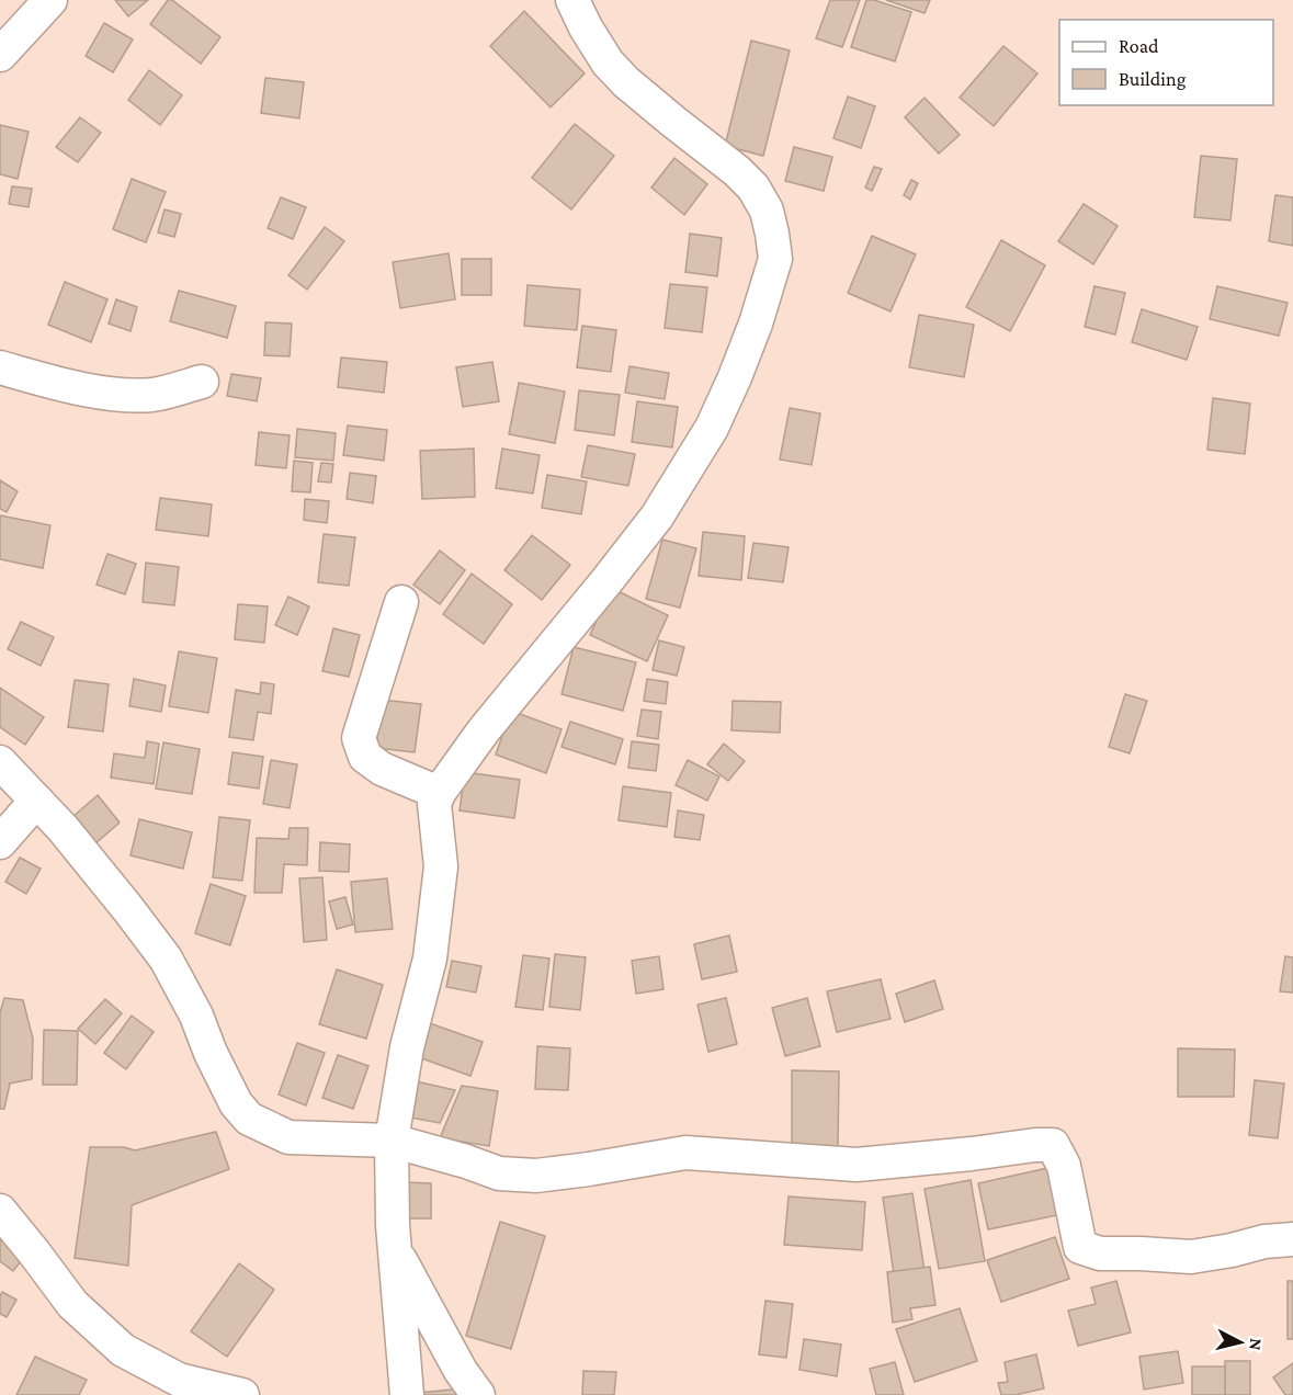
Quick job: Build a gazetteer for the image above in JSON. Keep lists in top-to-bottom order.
{
  "legend": ["Road", "Building"],
  "north": "right"
}
